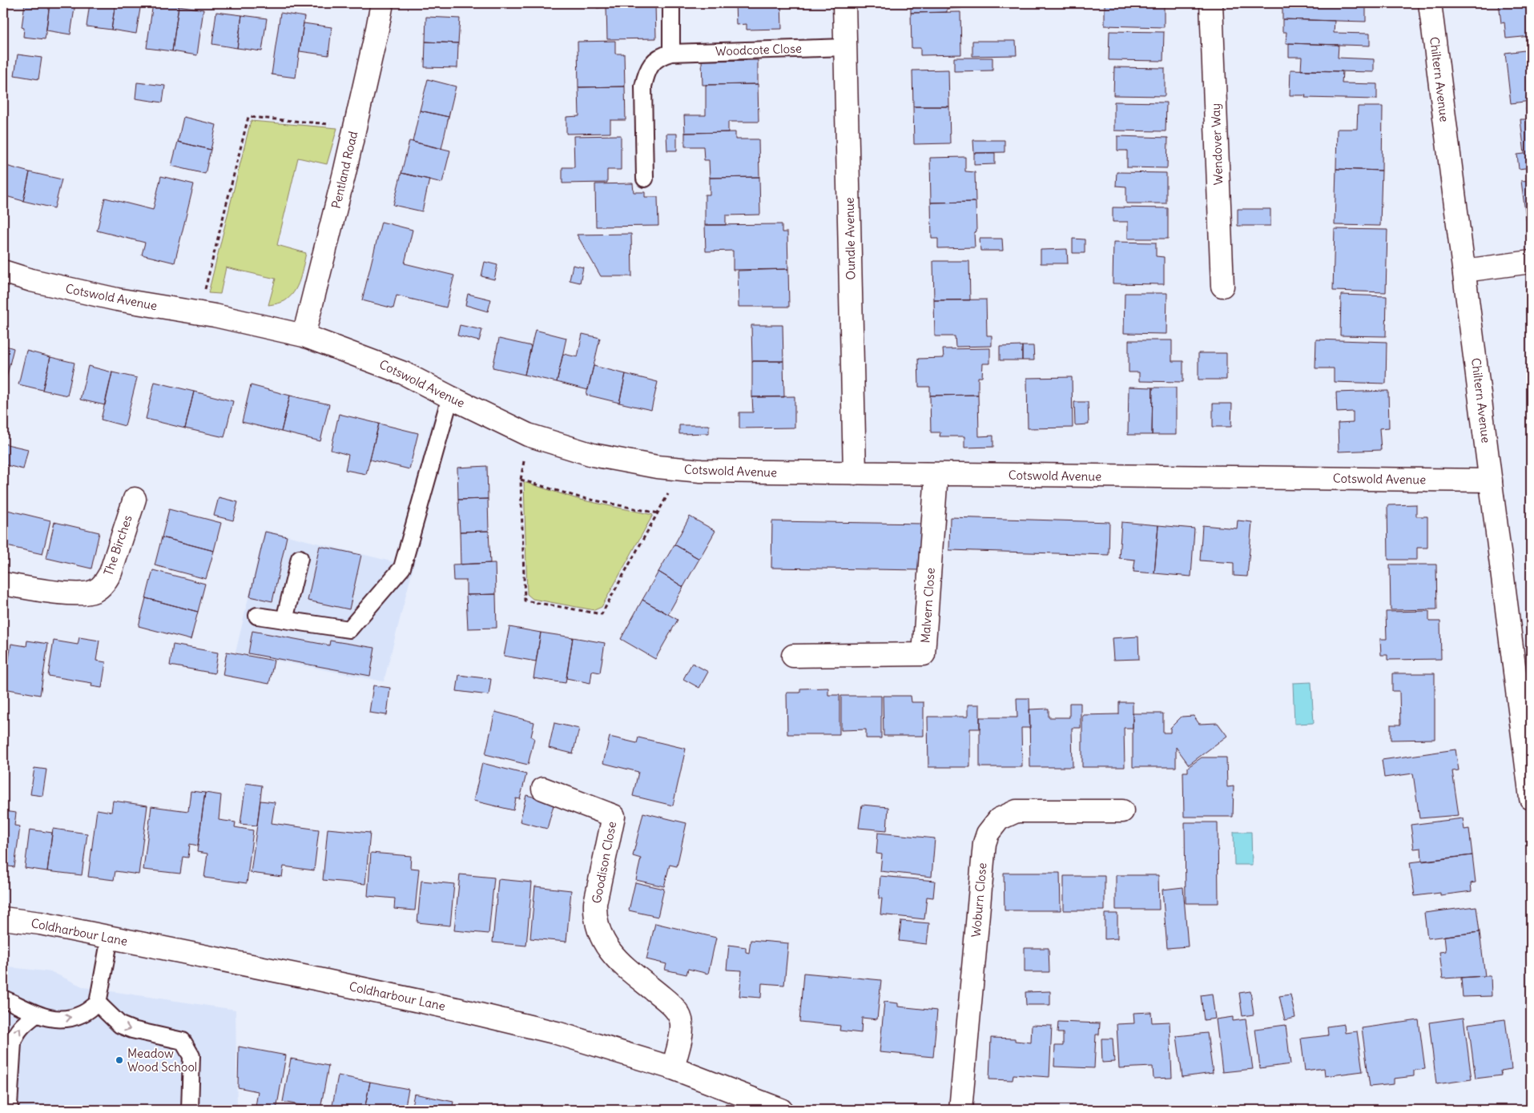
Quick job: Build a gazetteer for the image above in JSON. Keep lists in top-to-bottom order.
{
  "streets": {
    "street": [
      "Chiltern Avenue",
      "Wendover Way",
      "Pentland Road",
      "Oundle Avenue",
      "Cotswold Avenue",
      "The Birches",
      "Malvern Close",
      "Goodison Close",
      "Woburn Close",
      "Coldharbour Lane"
    ],
    "lane": ["Woodcote Close"]
  },
  "crossings": [
    ["Woodcote Close", "Oundle Avenue"],
    ["Chiltern Avenue", "Cotswold Avenue"],
    ["Pentland Road", "Cotswold Avenue"],
    ["Oundle Avenue", "Cotswold Avenue"],
    ["Cotswold Avenue", "Malvern Close"],
    ["Goodison Close", "Coldharbour Lane"]
  ],
  "places": ["Meadow Wood School"]
}
